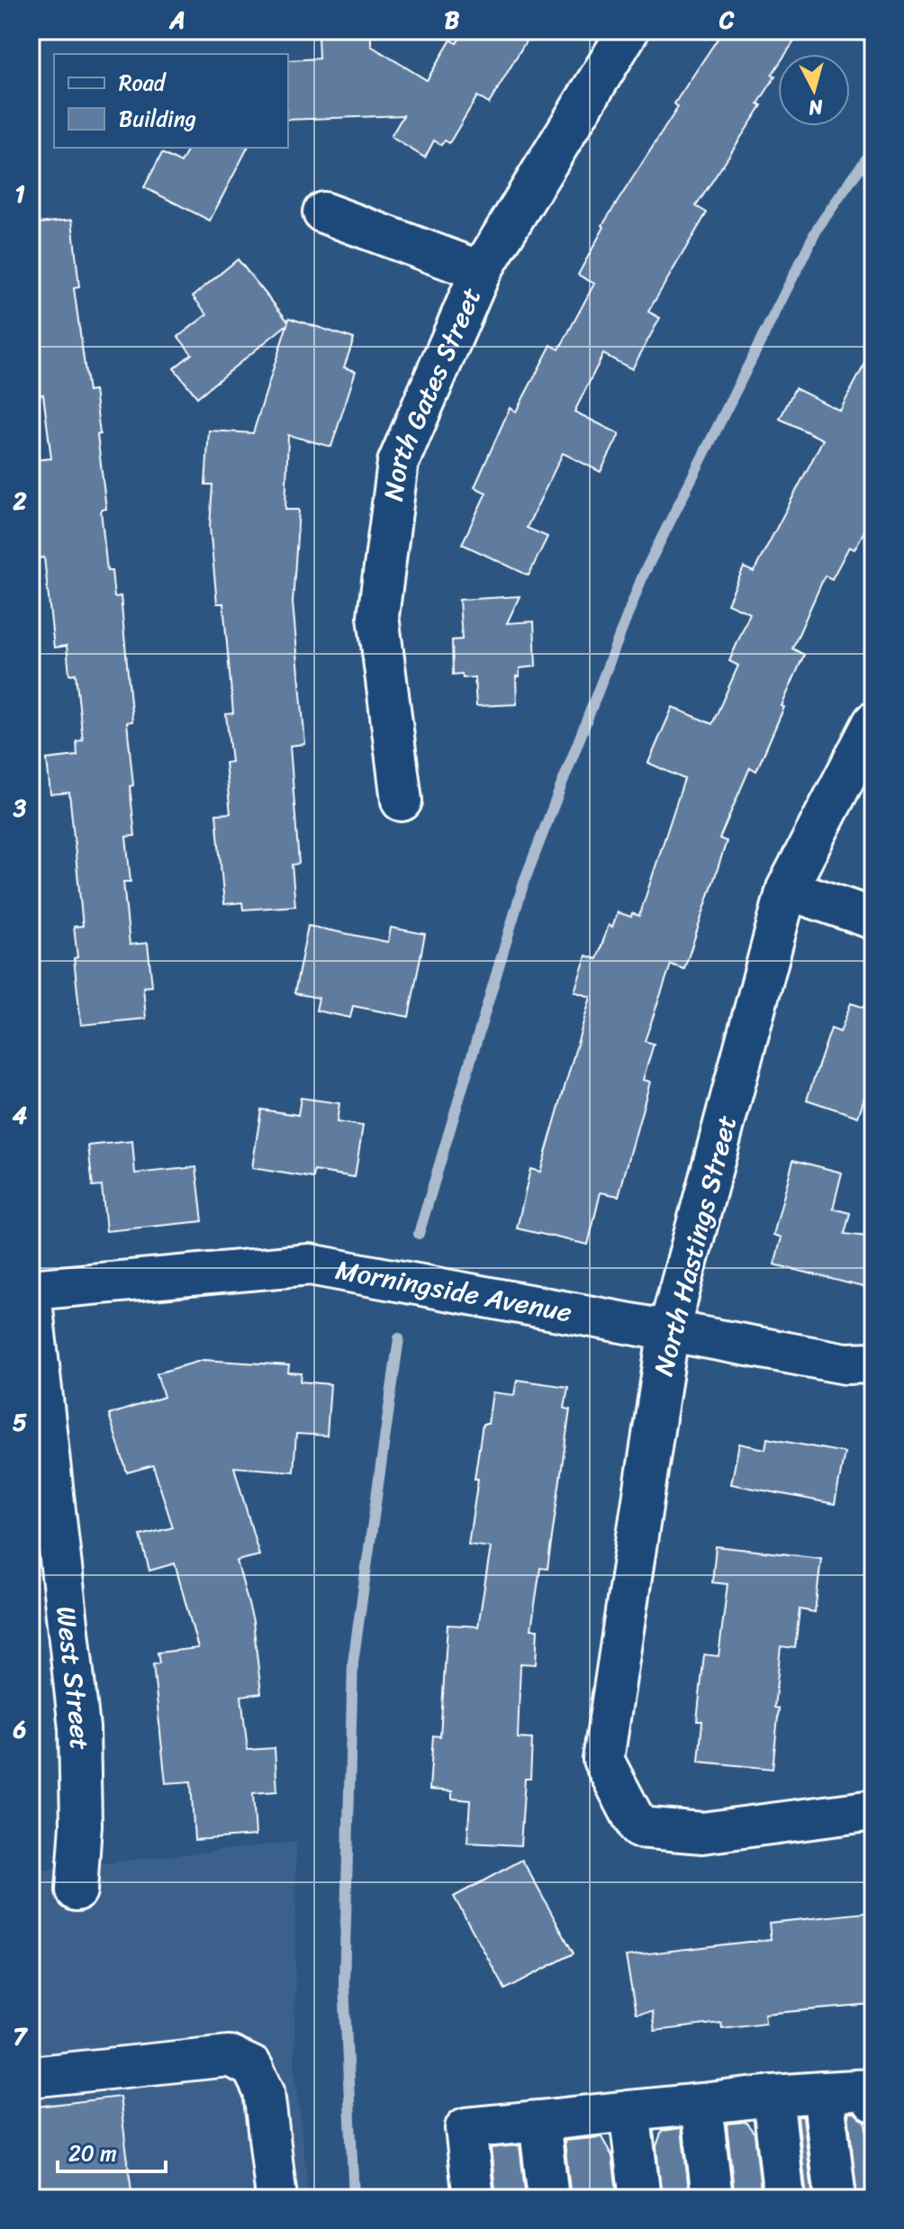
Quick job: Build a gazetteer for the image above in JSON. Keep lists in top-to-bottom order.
{
  "streets": {
    "street": [
      "North Gates Street",
      "North Hastings Street",
      "Morningside Avenue",
      "West Street"
    ]
  },
  "crossings": [
    ["North Hastings Street", "Morningside Avenue"],
    ["Morningside Avenue", "West Street"]
  ],
  "legend": ["Road", "Building"],
  "scale_bar": "20 m",
  "north": "bottom",
  "grid": {
    "columns": ["A", "B", "C"],
    "rows": [
      "1",
      "2",
      "3",
      "4",
      "5",
      "6",
      "7"
    ]
  }
}
